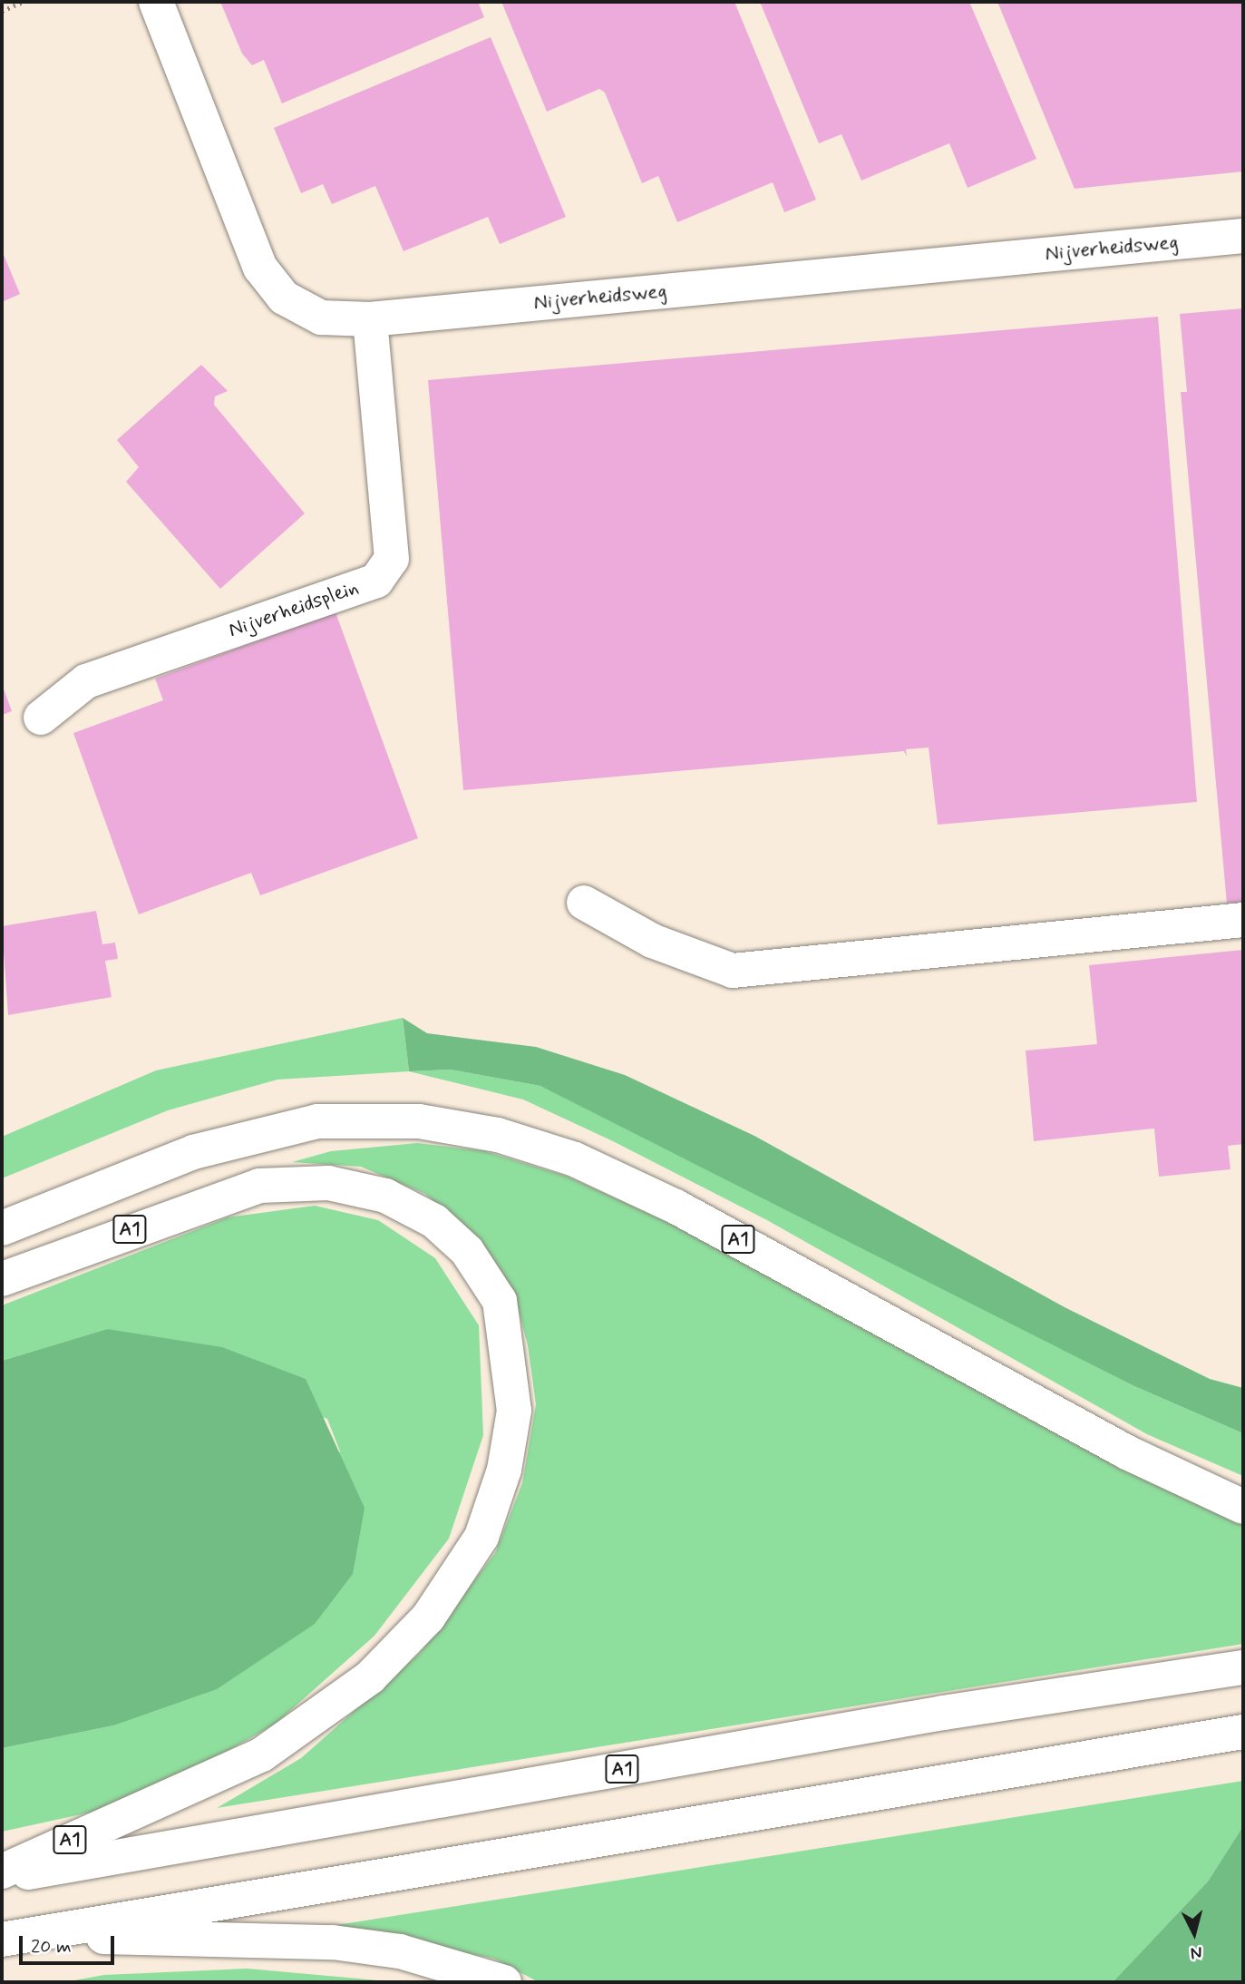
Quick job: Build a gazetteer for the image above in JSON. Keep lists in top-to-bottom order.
{
  "streets": {
    "main road": ["Nijverheidsweg", "Nijverheidsplein", "A1"]
  },
  "crossings": [
    ["Nijverheidsweg", "Nijverheidsplein"]
  ],
  "scale_bar": "20 m",
  "north": "bottom"
}
